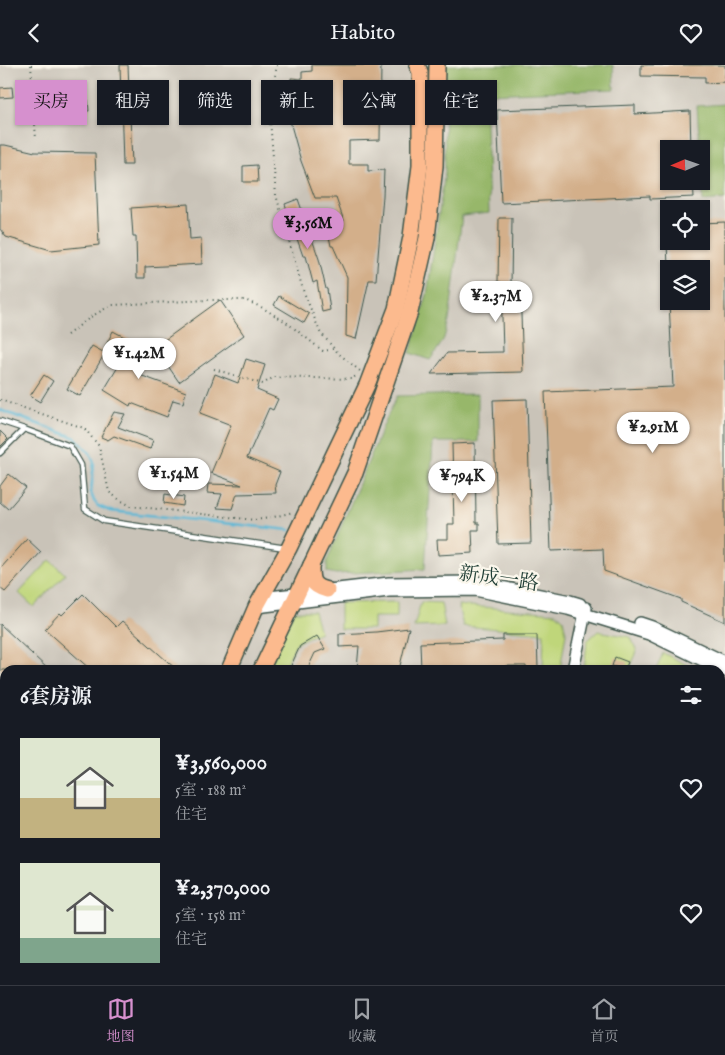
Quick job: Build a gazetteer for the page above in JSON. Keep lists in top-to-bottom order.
{
  "streets": {
    "street": ["新成一路"]
  },
  "north": "left",
  "page": {
    "header": "Habito",
    "chip": [
      "买房",
      "租房",
      "筛选",
      "新上",
      "公寓",
      "住宅"
    ],
    "price": [
      "¥3.56M",
      "¥2.37M",
      "¥1.42M",
      "¥2.91M",
      "¥1.54M",
      "¥794K"
    ],
    "heading": "6套房源",
    "list": [
      {
        "name": "¥3,560,000",
        "note": "5室 · 188 m² · 住宅"
      },
      {
        "name": "¥2,370,000",
        "note": "5室 · 158 m² · 住宅"
      }
    ],
    "tabs": ["地图", "收藏", "首页"]
  }
}
